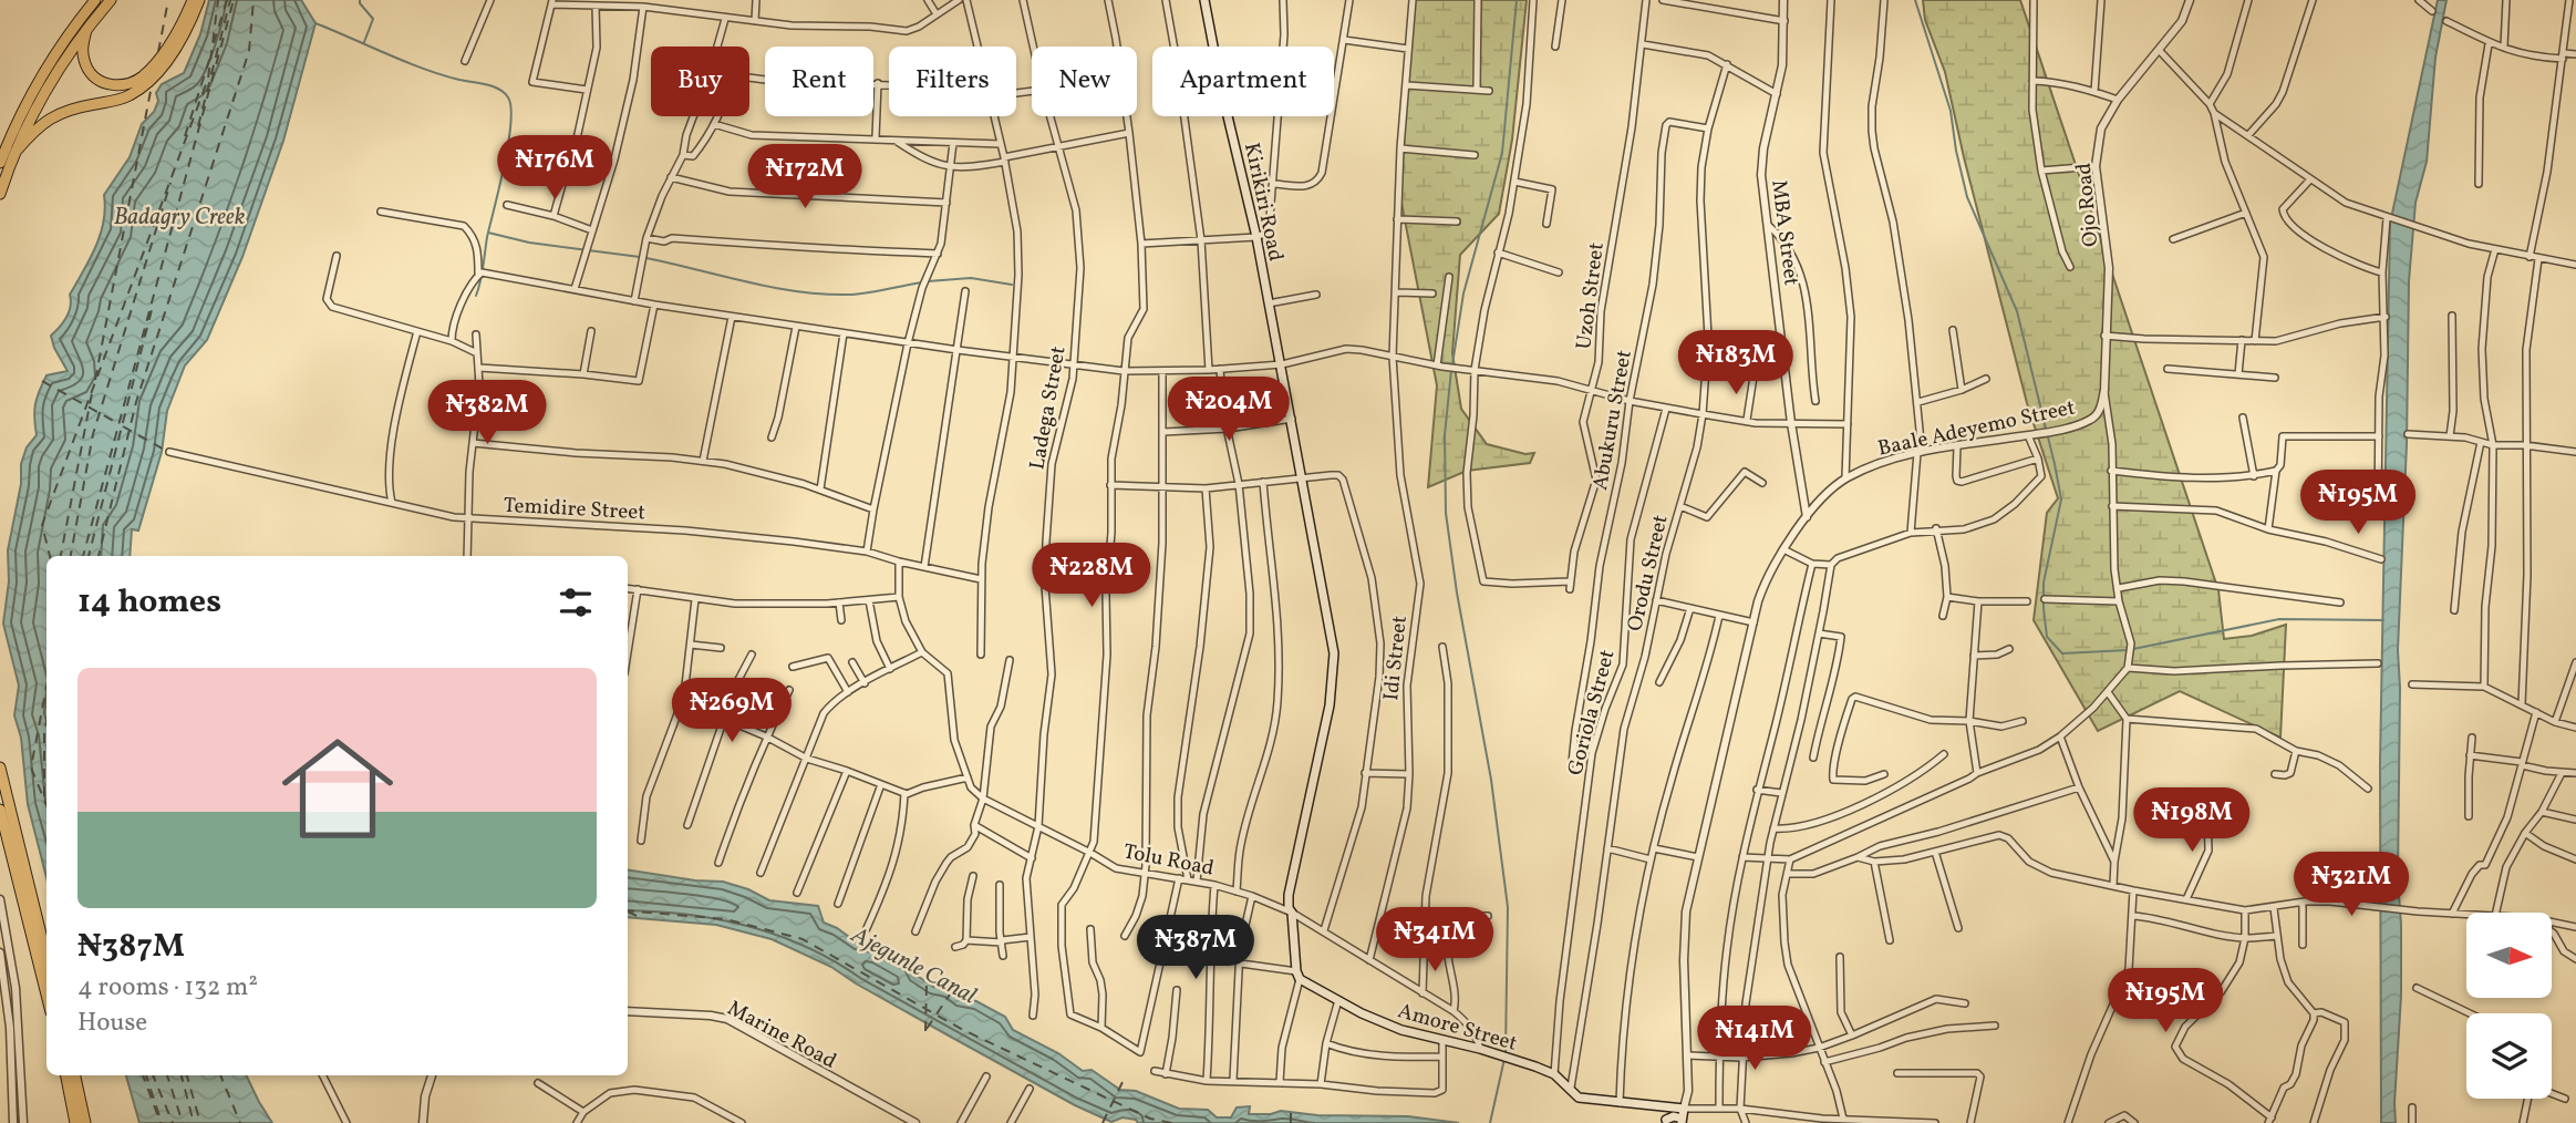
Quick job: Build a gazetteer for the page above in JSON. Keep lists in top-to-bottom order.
{
  "streets": {
    "main road": ["Kirikiri Road", "Amore Street"],
    "street": [
      "Ojo Road",
      "MBA Street",
      "Uzoh Street",
      "Ladega Street",
      "Abukuru Street",
      "Baale Adeyemo Street",
      "Temidire Street",
      "Orodu Street",
      "Idi Street",
      "Goriola Street",
      "Tolu Road",
      "Marine Road"
    ]
  },
  "crossings": [
    ["Kirikiri Road", "Tolu Road"],
    ["Kirikiri Road", "Amore Street"],
    ["Ojo Road", "Baale Adeyemo Street"],
    ["MBA Street", "Baale Adeyemo Street"],
    ["Ladega Street", "Tolu Road"],
    ["Abukuru Street", "Orodu Street"],
    ["Baale Adeyemo Street", "Amore Street"],
    ["Temidire Street", "Tolu Road"],
    ["Orodu Street", "Amore Street"],
    ["Idi Street", "Tolu Road"],
    ["Goriola Street", "Amore Street"],
    ["Tolu Road", "Amore Street"]
  ],
  "water": ["Badagry Creek", "Ajegunle Canal"],
  "north": "right",
  "page": {
    "chip": [
      "Buy",
      "Rent",
      "Filters",
      "New",
      "Apartment"
    ],
    "price": [
      "₦176M",
      "₦172M",
      "₦183M",
      "₦204M",
      "₦382M",
      "₦195M",
      "₦228M",
      "₦269M",
      "₦198M",
      "₦321M",
      "₦341M",
      "₦387M",
      "₦195M",
      "₦141M"
    ],
    "heading": "14 homes",
    "list": [
      {
        "name": "₦387M",
        "note": "4 rooms · 132 m² · House"
      }
    ]
  }
}
